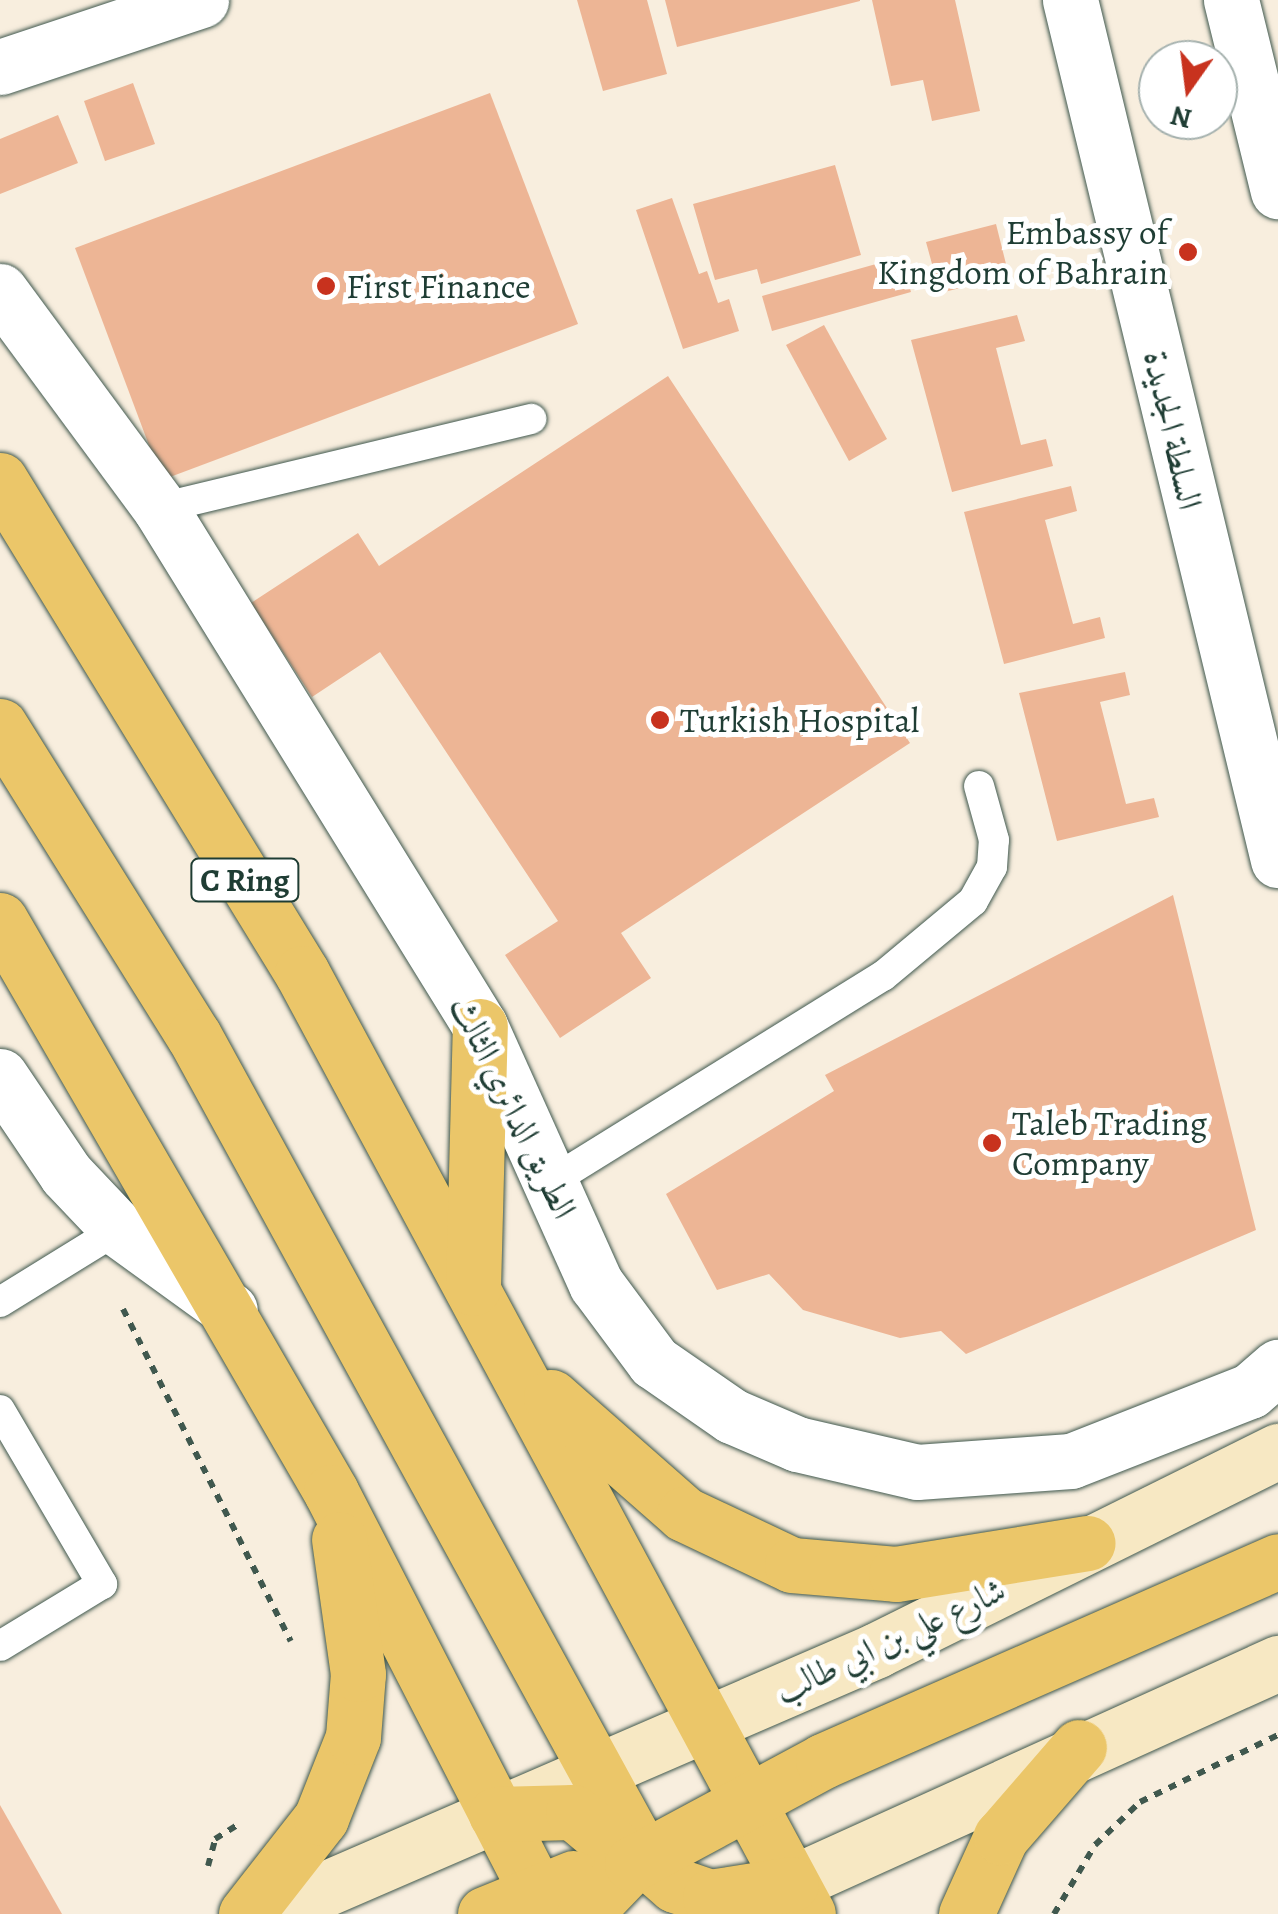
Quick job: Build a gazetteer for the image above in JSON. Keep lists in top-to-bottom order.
{
  "streets": {
    "highway": ["C Ring"],
    "main road": ["شارع علي بن ابي طالب"],
    "street": ["السلطة الجديدة", "الطريق الدائري الثالث"]
  },
  "crossings": [
    ["C Ring", "شارع علي بن ابي طالب"]
  ],
  "places": [
    "Embassy of Kingdom of Bahrain",
    "First Finance",
    "Turkish Hospital",
    "Taleb Trading Company"
  ],
  "north": "bottom"
}
